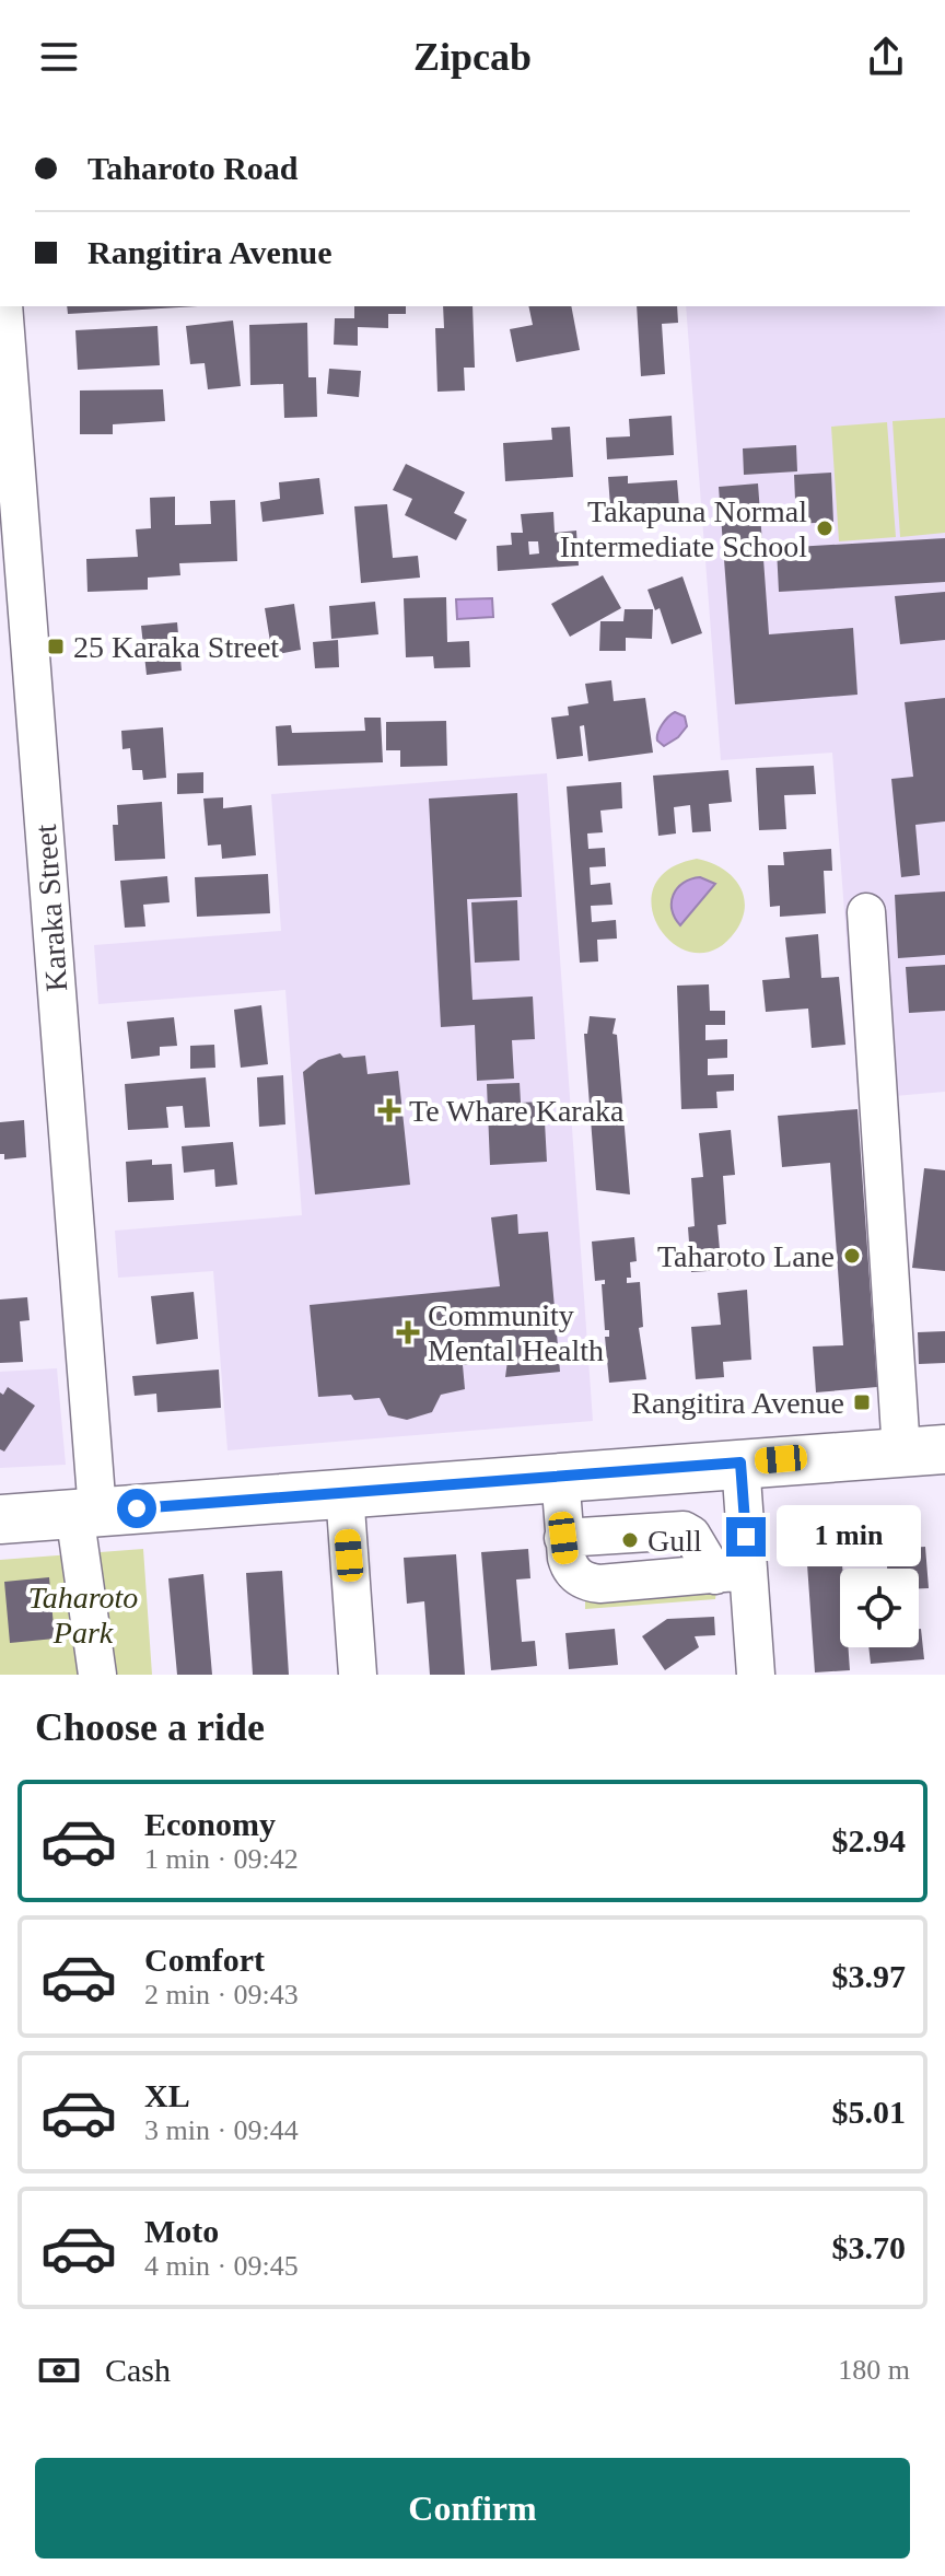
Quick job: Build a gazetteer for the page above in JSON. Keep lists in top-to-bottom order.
{
  "streets": {
    "street": ["Karaka Street"]
  },
  "parks": ["Taharoto Park"],
  "places": {
    "other": ["Takapuna Normal Intermediate School", "Taharoto Lane", "Gull"],
    "transit": ["25 Karaka Street", "Rangitira Avenue"],
    "health": ["Te Whare Karaka", "Community Mental Health"]
  },
  "page": {
    "header": "Zipcab",
    "banner": ["Taharoto Road", "Rangitira Avenue"],
    "bubble": "1 min",
    "heading": "Choose a ride",
    "list": [
      {
        "name": "Economy",
        "note": "1 min · 09:42",
        "value": "$2.94"
      },
      {
        "name": "Comfort",
        "note": "2 min · 09:43",
        "value": "$3.97"
      },
      {
        "name": "XL",
        "note": "3 min · 09:44",
        "value": "$5.01"
      },
      {
        "name": "Moto",
        "note": "4 min · 09:45",
        "value": "$3.70"
      }
    ],
    "pay": ["Cash", "180 m"],
    "buttons": "Confirm"
  }
}
